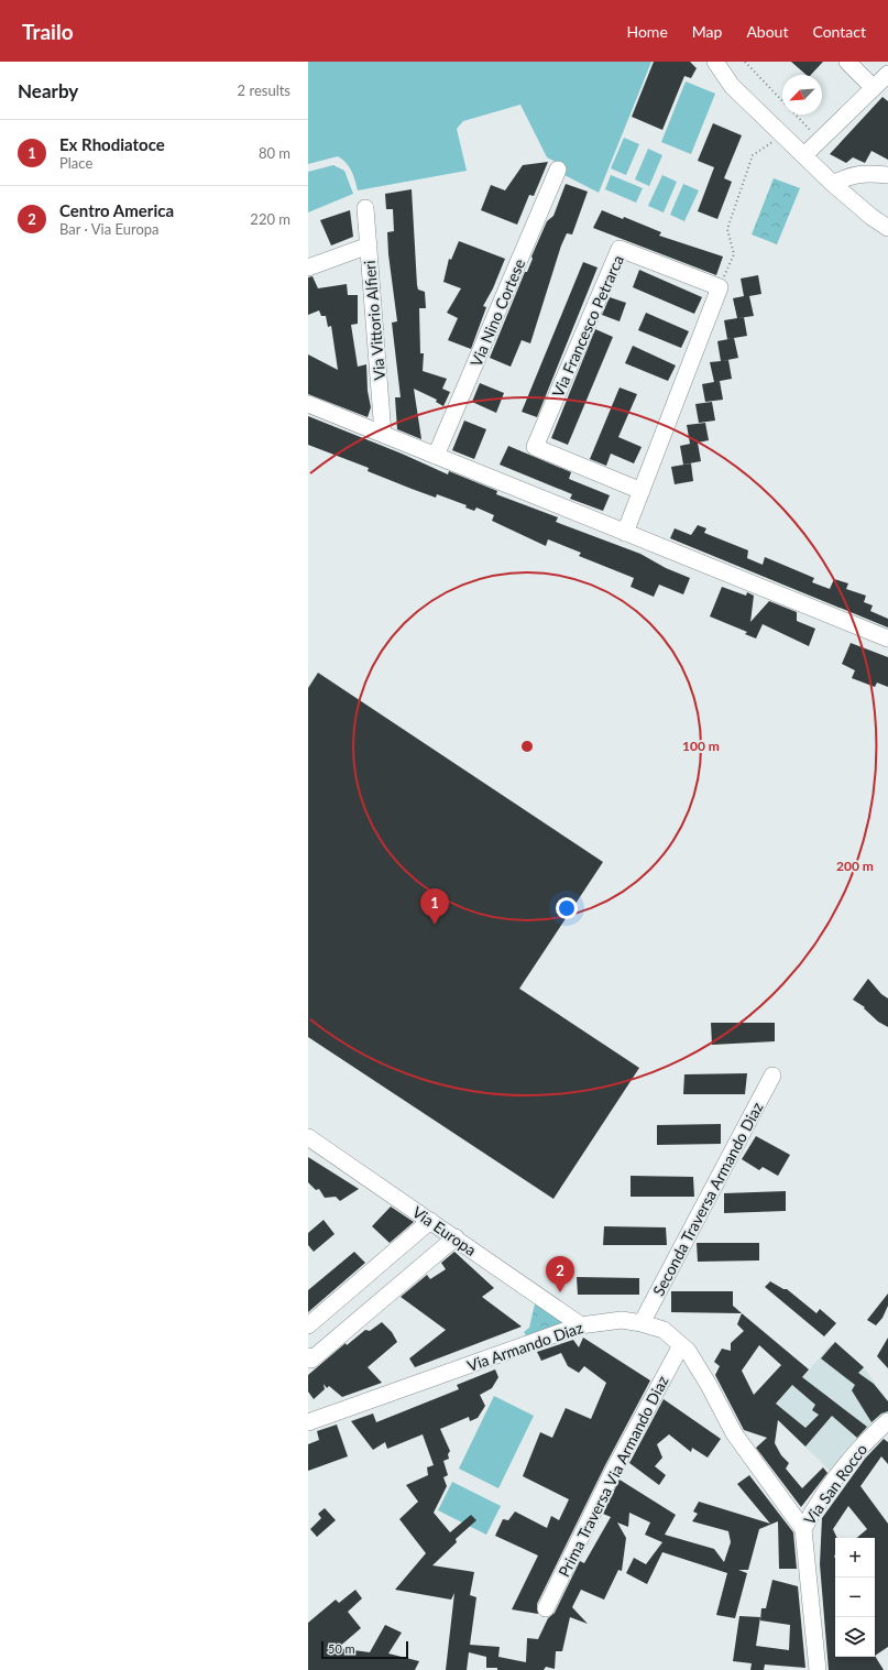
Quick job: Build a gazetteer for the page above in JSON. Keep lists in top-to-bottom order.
{
  "streets": {
    "street": [
      "Via Nino Cortese",
      "Via Vittorio Alfieri",
      "Via Francesco Petrarca",
      "Seconda Traversa Armando Diaz",
      "Via Europa",
      "Via Armando Diaz",
      "Prima Traversa Via Armando Diaz",
      "Via San Rocco"
    ]
  },
  "crossings": [
    ["Seconda Traversa Armando Diaz", "Via Armando Diaz"],
    ["Via Europa", "Via Armando Diaz"],
    ["Via Armando Diaz", "Prima Traversa Via Armando Diaz"],
    ["Via Armando Diaz", "Via San Rocco"]
  ],
  "scale_bar": "50 m",
  "north": "bottom left",
  "page": {
    "header": "Trailo",
    "nav": [
      "Home",
      "Map",
      "About",
      "Contact"
    ],
    "heading": ["Nearby", "2 results"],
    "list": [
      {
        "mark": "1",
        "name": "Ex Rhodiatoce",
        "note": "Place",
        "value": "80 m"
      },
      {
        "mark": "2",
        "name": "Centro America",
        "note": "Bar · Via Europa",
        "value": "220 m"
      }
    ],
    "pins": ["1", "2"],
    "map_buttons": ["+", "−"],
    "scale": "50 m"
  },
  "rings": ["100 m", "200 m"]
}
